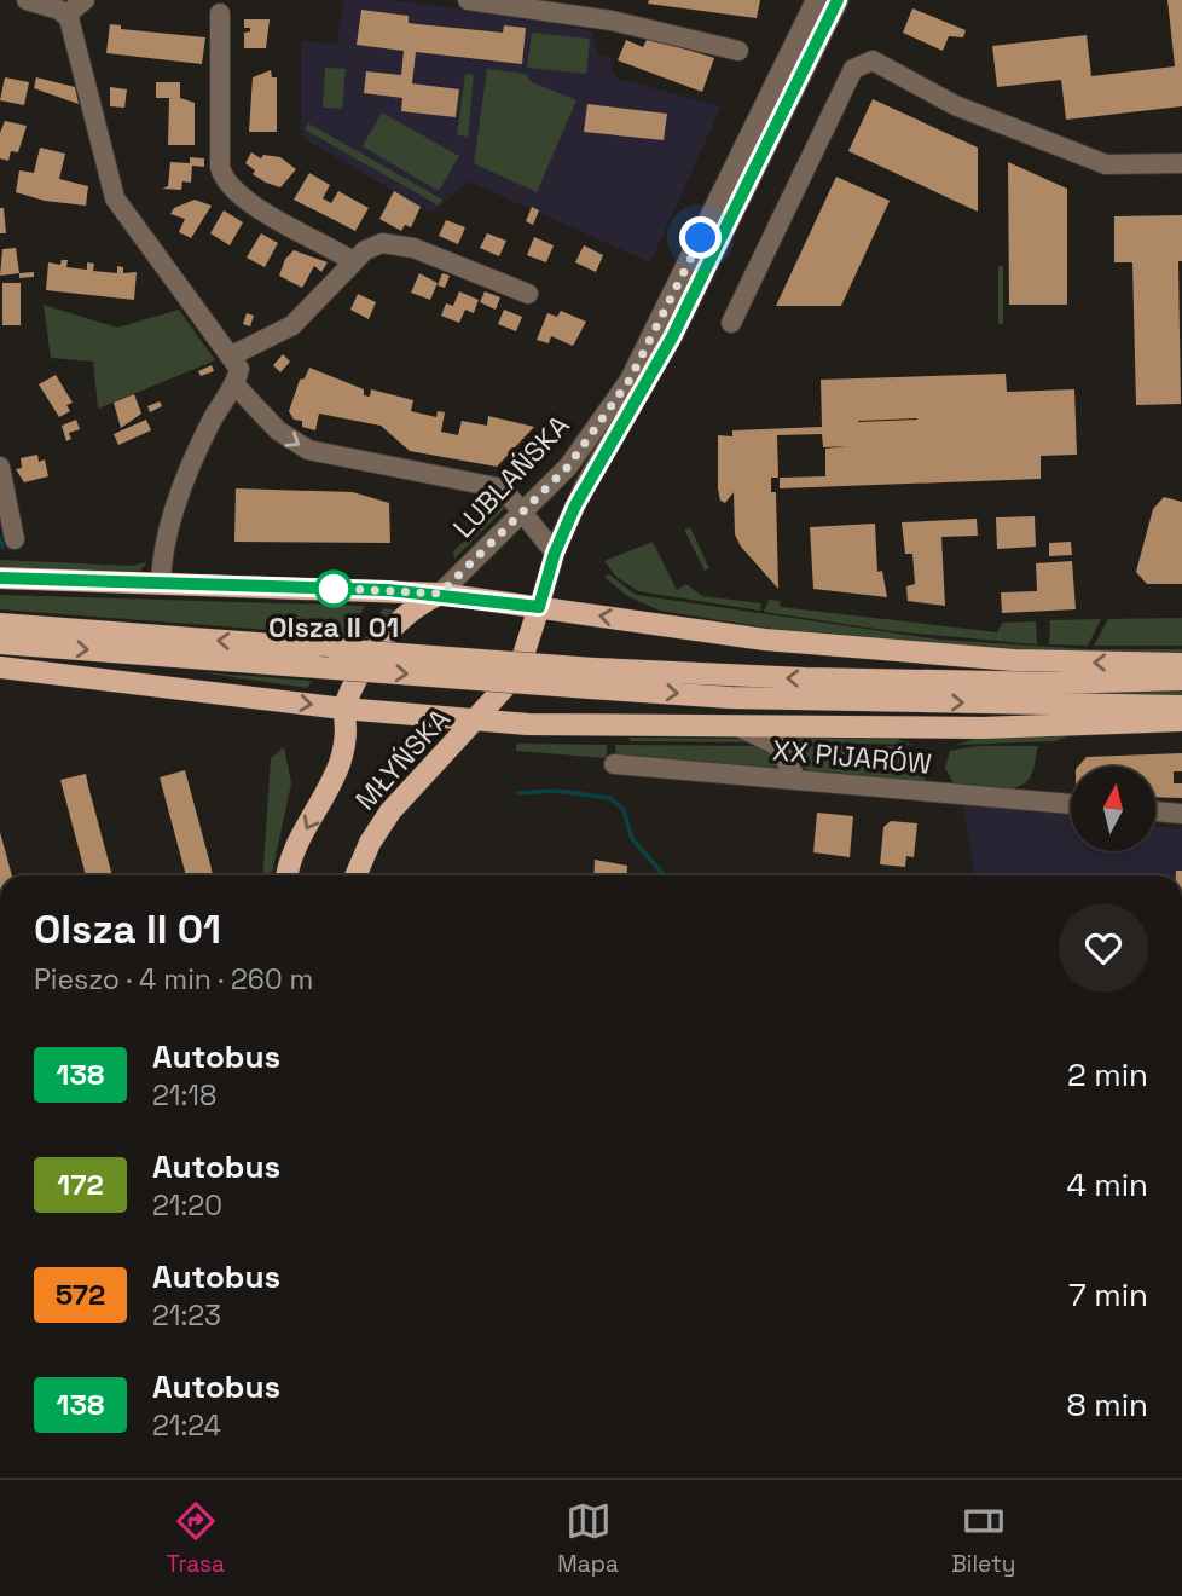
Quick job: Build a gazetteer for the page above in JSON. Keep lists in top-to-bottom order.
{
  "streets": {
    "main road": ["MŁYŃSKA"],
    "street": ["LUBLAŃSKA", "XX PIJARÓW"]
  },
  "crossings": [
    ["LUBLAŃSKA", "MŁYŃSKA"]
  ],
  "places": ["Olsza II 01"],
  "lines": ["bus line 138"],
  "north": "top",
  "page": {
    "heading": ["Olsza II 01", "Pieszo · 4 min · 260 m"],
    "list": [
      {
        "mark": "138",
        "name": "Autobus",
        "note": "21:18",
        "value": "2 min"
      },
      {
        "mark": "172",
        "name": "Autobus",
        "note": "21:20",
        "value": "4 min"
      },
      {
        "mark": "572",
        "name": "Autobus",
        "note": "21:23",
        "value": "7 min"
      },
      {
        "mark": "138",
        "name": "Autobus",
        "note": "21:24",
        "value": "8 min"
      }
    ],
    "tabs": ["Trasa", "Mapa", "Bilety"]
  }
}
